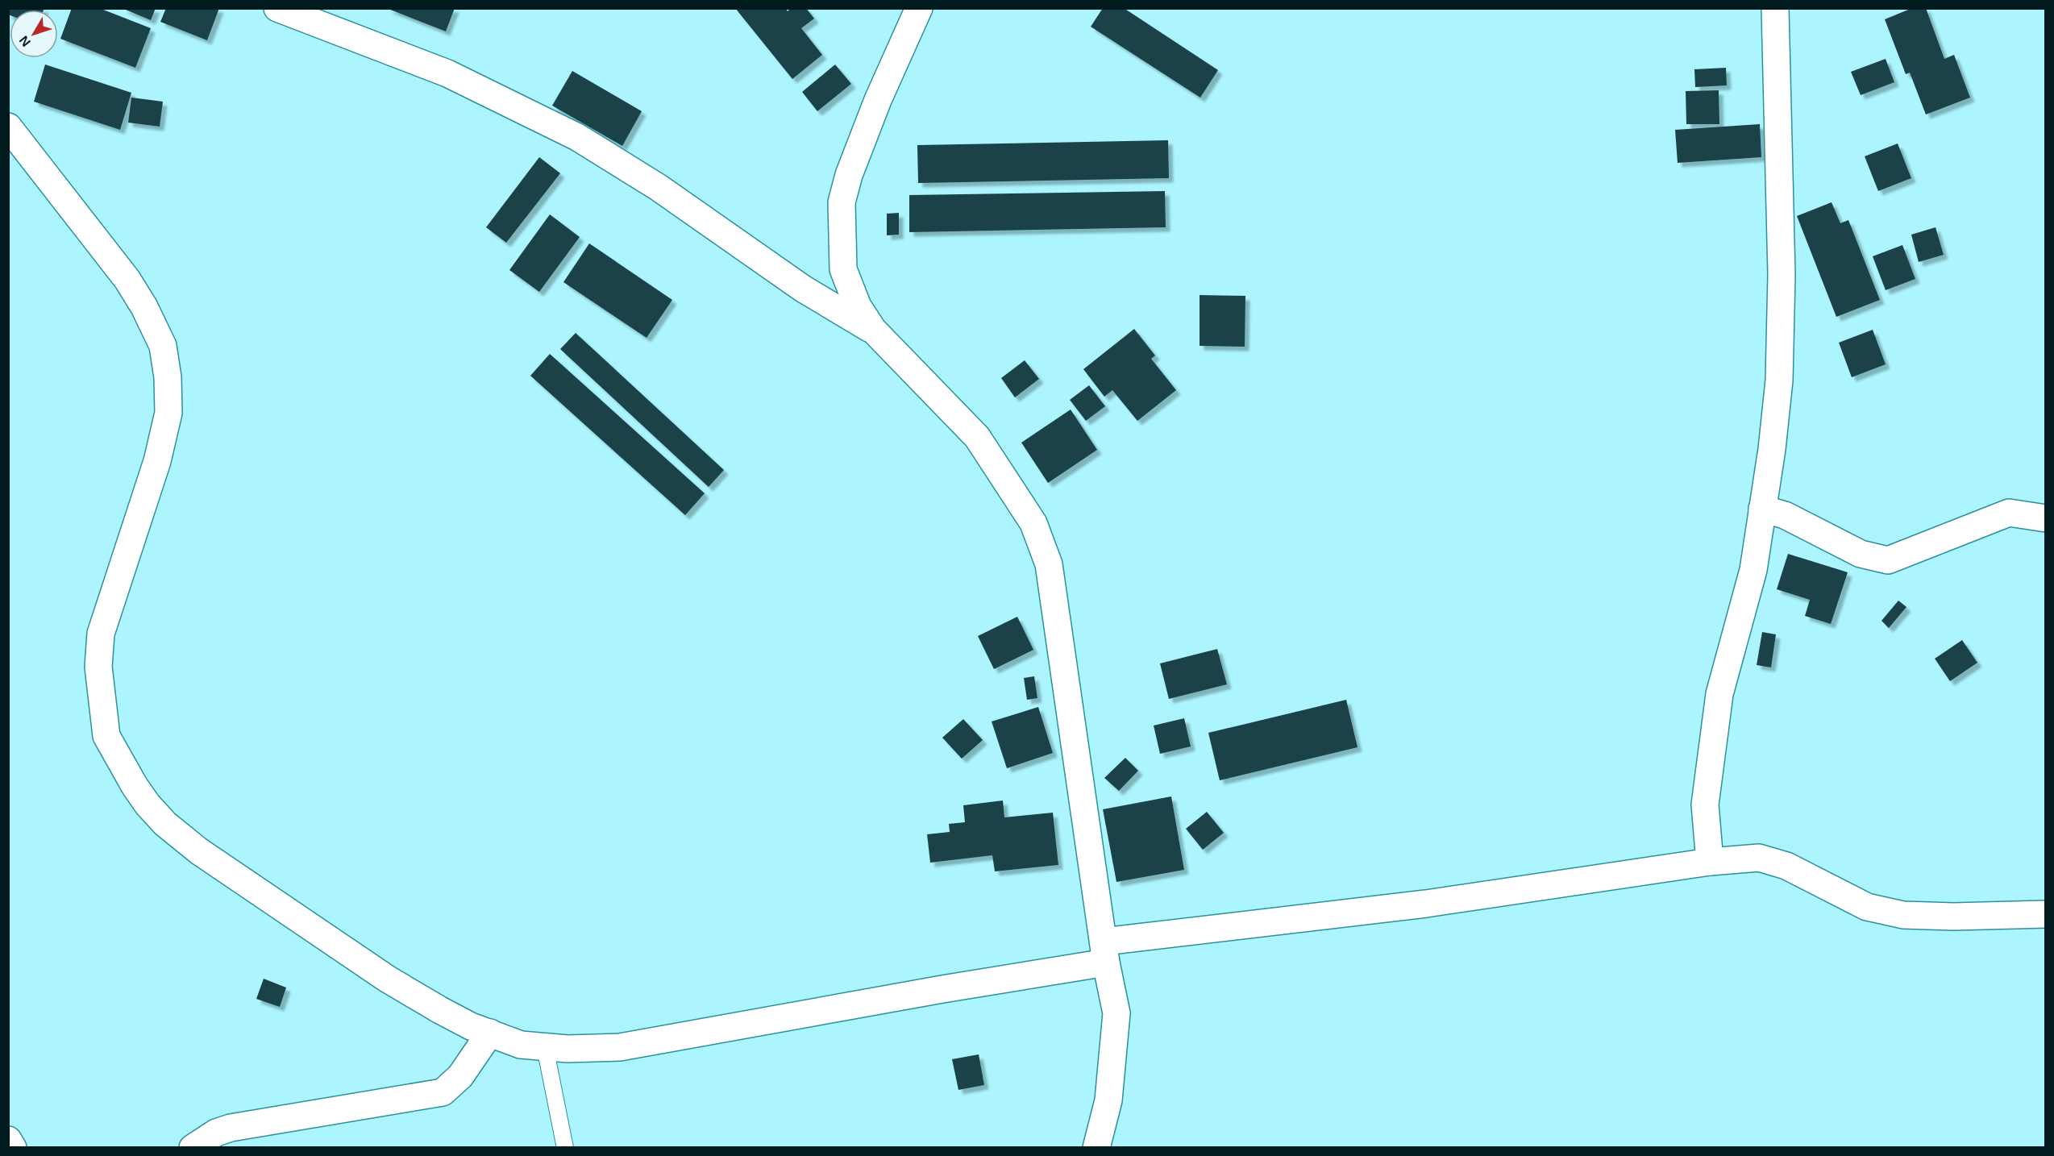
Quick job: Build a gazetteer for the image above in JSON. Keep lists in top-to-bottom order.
{
  "north": "bottom left"
}
